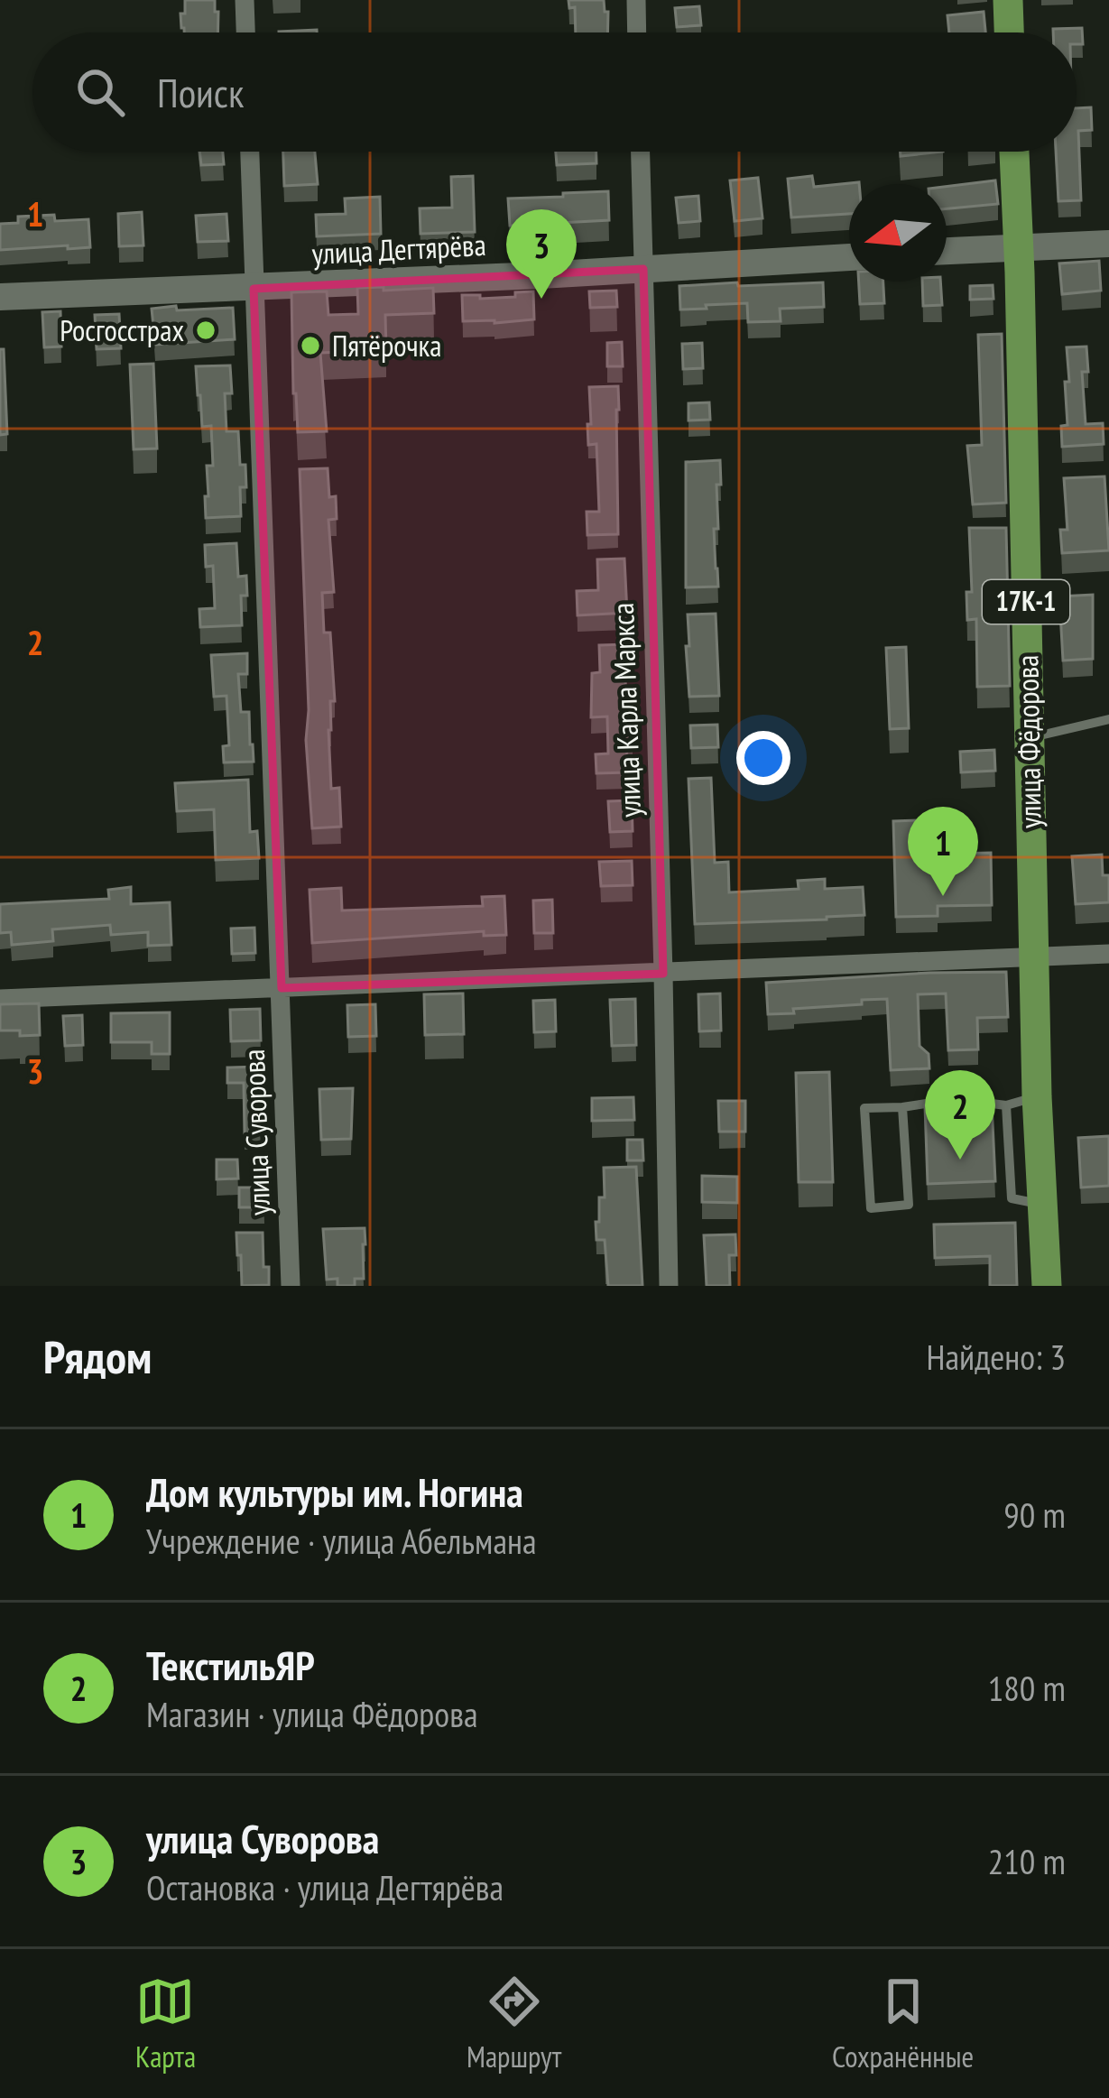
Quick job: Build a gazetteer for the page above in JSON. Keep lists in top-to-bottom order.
{
  "streets": {
    "main road": ["улица Дегтярёва", "17К-1", "улица Фёдорова"],
    "street": ["улица Карла Маркса", "улица Суворова"]
  },
  "crossings": [
    ["улица Дегтярёва", "улица Карла Маркса"],
    ["улица Дегтярёва", "улица Суворова"]
  ],
  "places": ["Росгосстрах", "Пятёрочка"],
  "north": "left",
  "page": {
    "search": "Поиск",
    "pins": ["3", "1", "2"],
    "heading": ["Рядом", "Найдено: 3"],
    "list": [
      {
        "mark": "1",
        "name": "Дом культуры им. Ногина",
        "note": "Учреждение · улица Абельмана",
        "value": "90 m"
      },
      {
        "mark": "2",
        "name": "ТекстильЯР",
        "note": "Магазин · улица Фёдорова",
        "value": "180 m"
      },
      {
        "mark": "3",
        "name": "улица Суворова",
        "note": "Остановка · улица Дегтярёва",
        "value": "210 m"
      }
    ],
    "nav": ["Карта", "Маршрут", "Сохранённые"]
  },
  "grid": {
    "rows": ["1", "2", "3"]
  }
}
